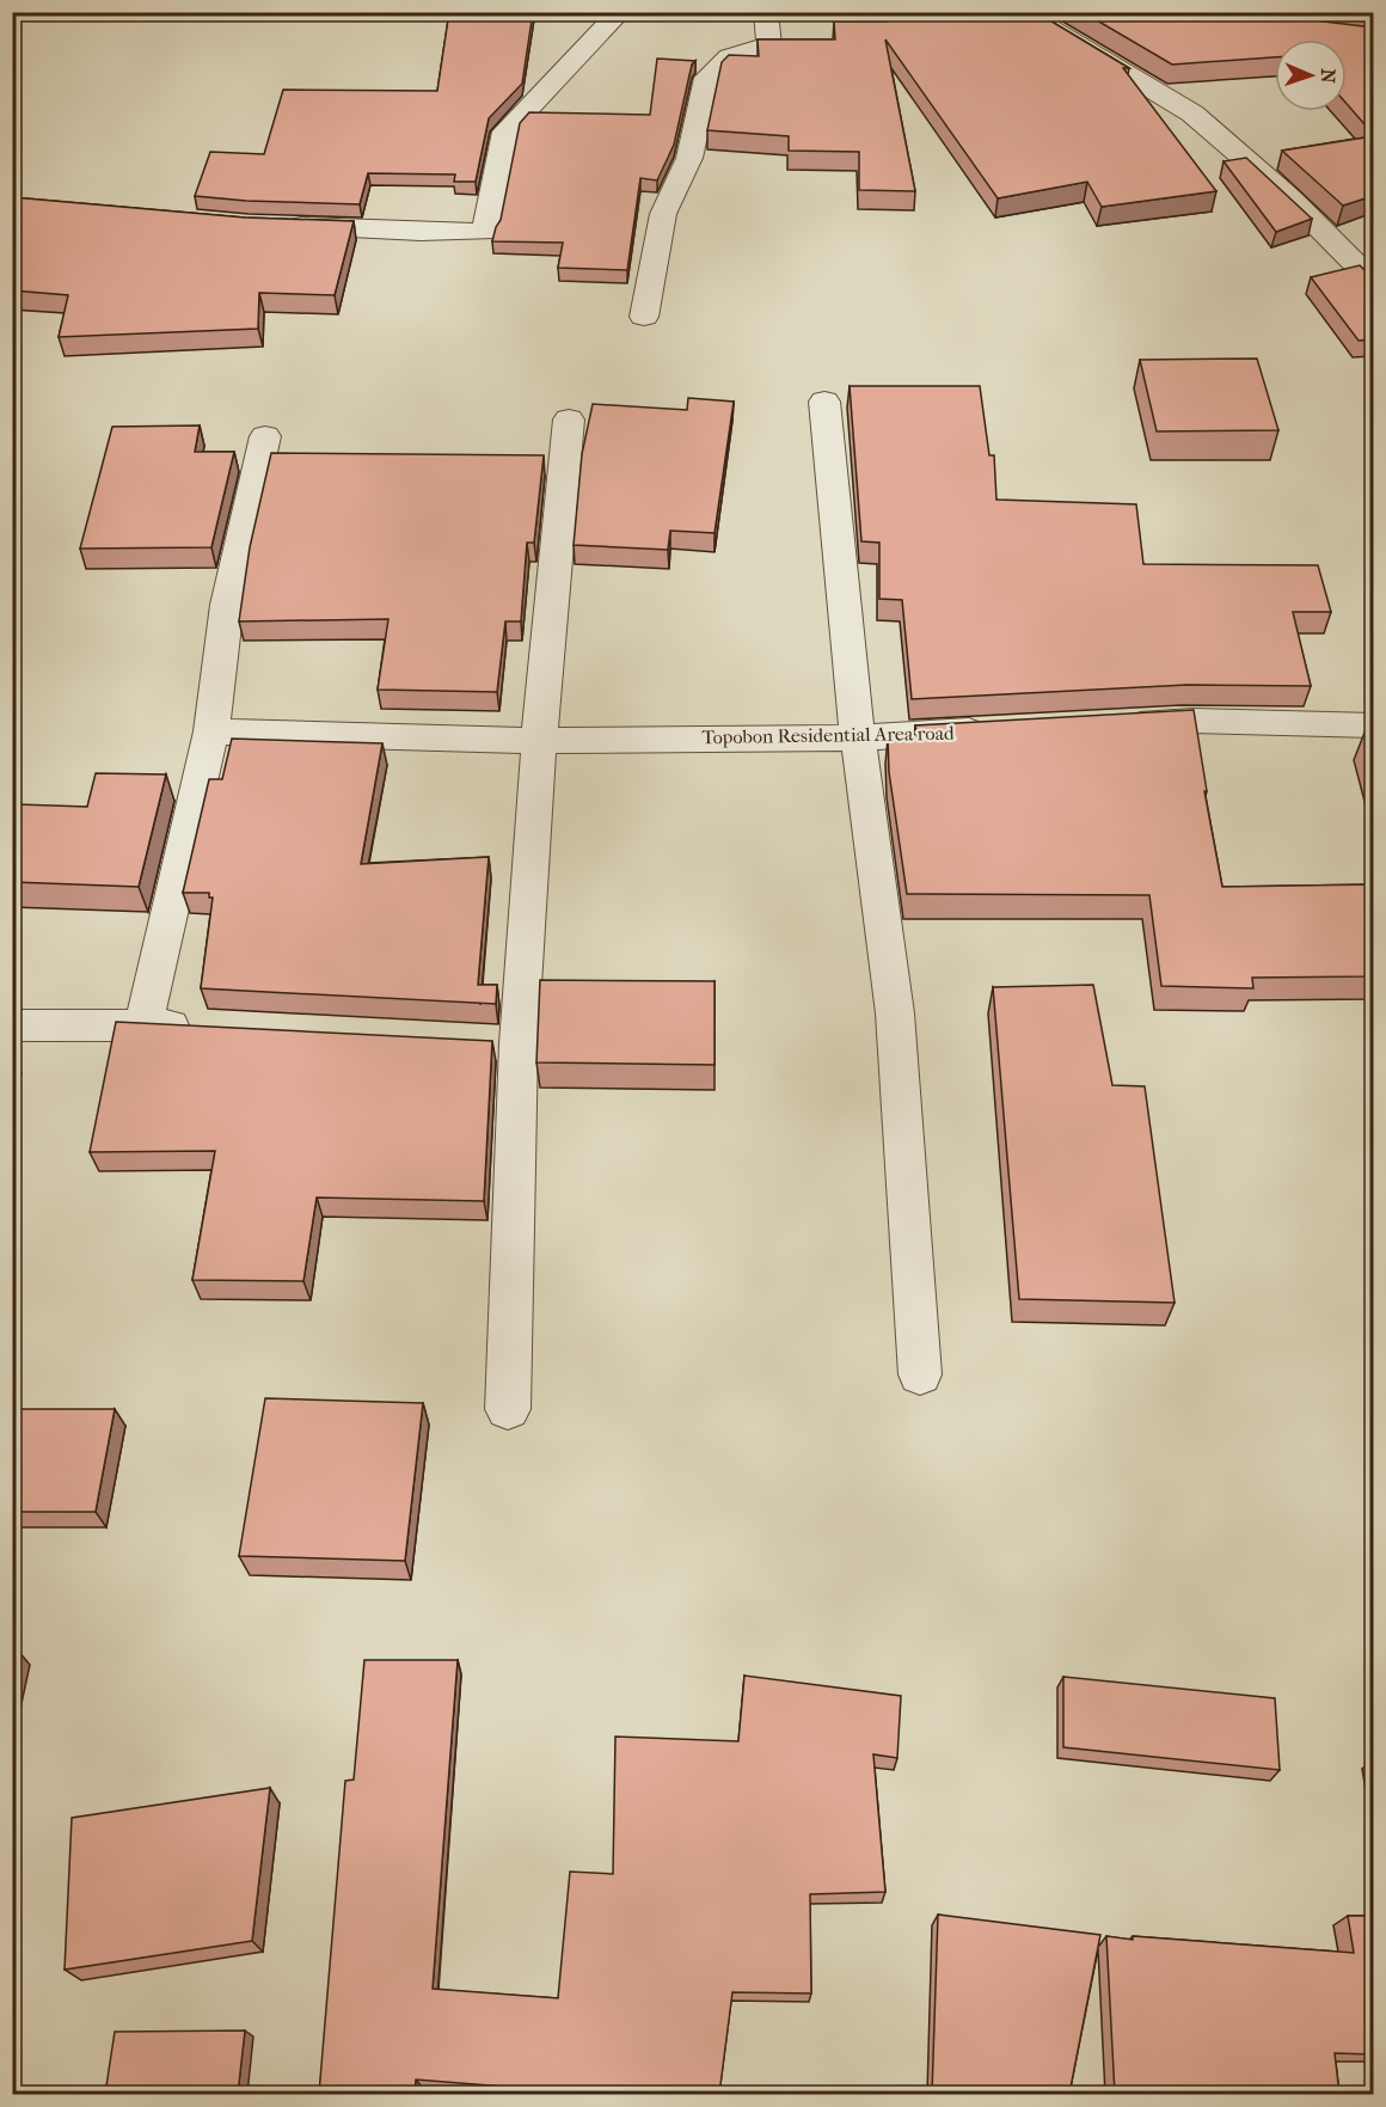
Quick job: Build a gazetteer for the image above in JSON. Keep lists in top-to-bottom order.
{
  "streets": {
    "street": ["Topobon Residential Area road"]
  },
  "north": "right"
}
